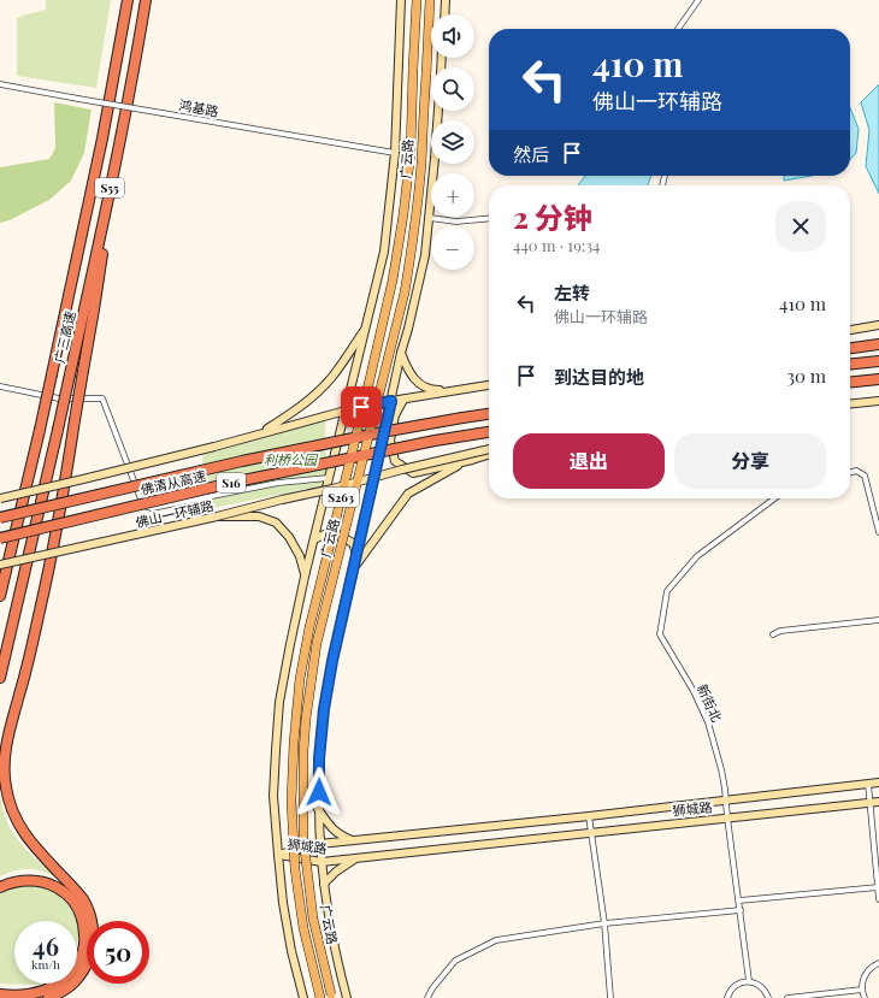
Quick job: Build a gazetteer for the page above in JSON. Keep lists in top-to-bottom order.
{
  "streets": {
    "highway": [
      "S55",
      "广三高速",
      "佛清从高速",
      "S16"
    ],
    "main road": [
      "广云路",
      "S263",
      "佛山一环辅路",
      "狮城路"
    ],
    "street": ["鸿基路", "新街北"]
  },
  "crossings": [
    ["鸿基路", "广云路"],
    ["广云路", "S263"],
    ["广云路", "狮城路"],
    ["S263", "狮城路"],
    ["新街北", "狮城路"]
  ],
  "parks": ["利桥公园"],
  "page": {
    "map_buttons": ["+", "−"],
    "turn": ["410 m", "佛山一环辅路"],
    "then": "然后",
    "heading": ["2 分钟", "440 m · 19:34"],
    "list": [
      {
        "name": "左转",
        "note": "佛山一环辅路",
        "value": "410 m"
      },
      {
        "name": "到达目的地",
        "value": "30 m"
      }
    ],
    "buttons": ["退出", "分享"],
    "speed": "46 km/h",
    "limit": "50"
  }
}
